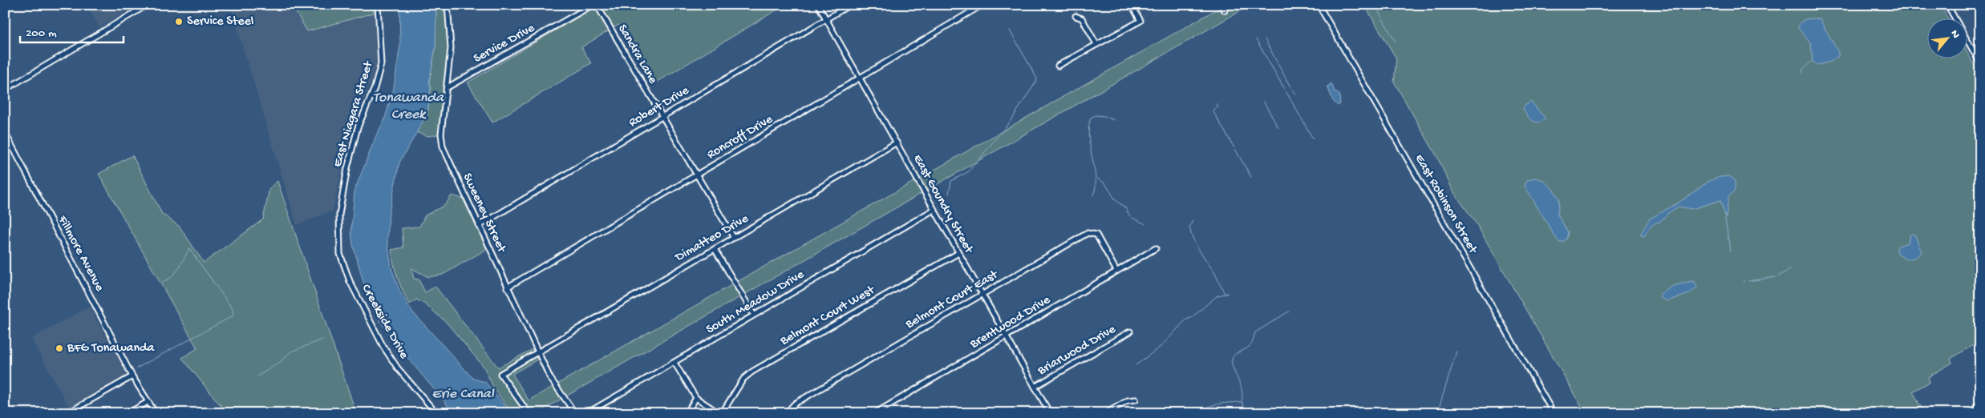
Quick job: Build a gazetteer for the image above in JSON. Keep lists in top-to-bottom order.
{
  "streets": {
    "street": [
      "Service Drive",
      "Sandra Lane",
      "Robert Drive",
      "East Niagara Street",
      "Roncroff Drive",
      "East Goundry Street",
      "East Robinson Street",
      "Sweeney Street",
      "Dimatteo Drive",
      "Fillmore Avenue",
      "Belmont Court East",
      "South Meadow Drive",
      "Belmont Court West",
      "Creekside Drive",
      "Brentwood Drive",
      "Briarwood Drive"
    ]
  },
  "crossings": [
    ["Service Drive", "Sweeney Street"],
    ["Sandra Lane", "Robert Drive"],
    ["Sandra Lane", "Roncroff Drive"],
    ["Sandra Lane", "Dimatteo Drive"],
    ["Robert Drive", "East Goundry Street"],
    ["Robert Drive", "Sweeney Street"],
    ["East Niagara Street", "Creekside Drive"],
    ["Roncroff Drive", "East Goundry Street"],
    ["Roncroff Drive", "Sweeney Street"],
    ["East Goundry Street", "Dimatteo Drive"],
    ["East Goundry Street", "Belmont Court East"],
    ["East Goundry Street", "South Meadow Drive"],
    ["East Goundry Street", "Belmont Court West"],
    ["East Goundry Street", "Brentwood Drive"],
    ["East Goundry Street", "Briarwood Drive"],
    ["Sweeney Street", "Dimatteo Drive"],
    ["Belmont Court East", "Brentwood Drive"]
  ],
  "water": ["Tonawanda Creek", "Erie Canal"],
  "places": ["Service Steel", "BFG Tonawanda"],
  "scale_bar": "200 m",
  "north": "top right"
}
